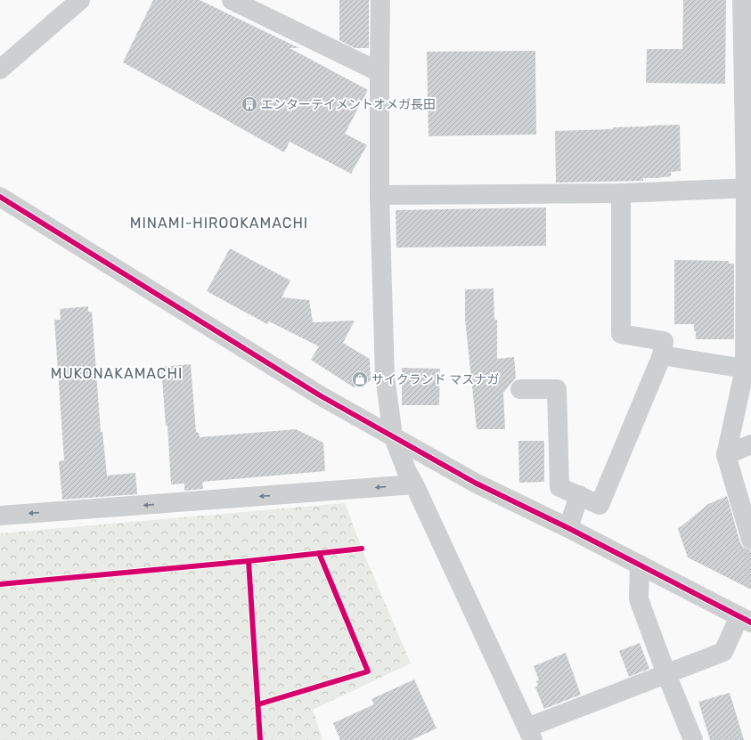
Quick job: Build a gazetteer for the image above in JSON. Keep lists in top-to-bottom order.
{
  "districts": ["MINAMI-HIROOKAMACHI", "MUKONAKAMACHI"],
  "places": {
    "building": ["エンターテイメントオメガ長田"],
    "shop": ["サイクランド マスナガ"]
  }
}
